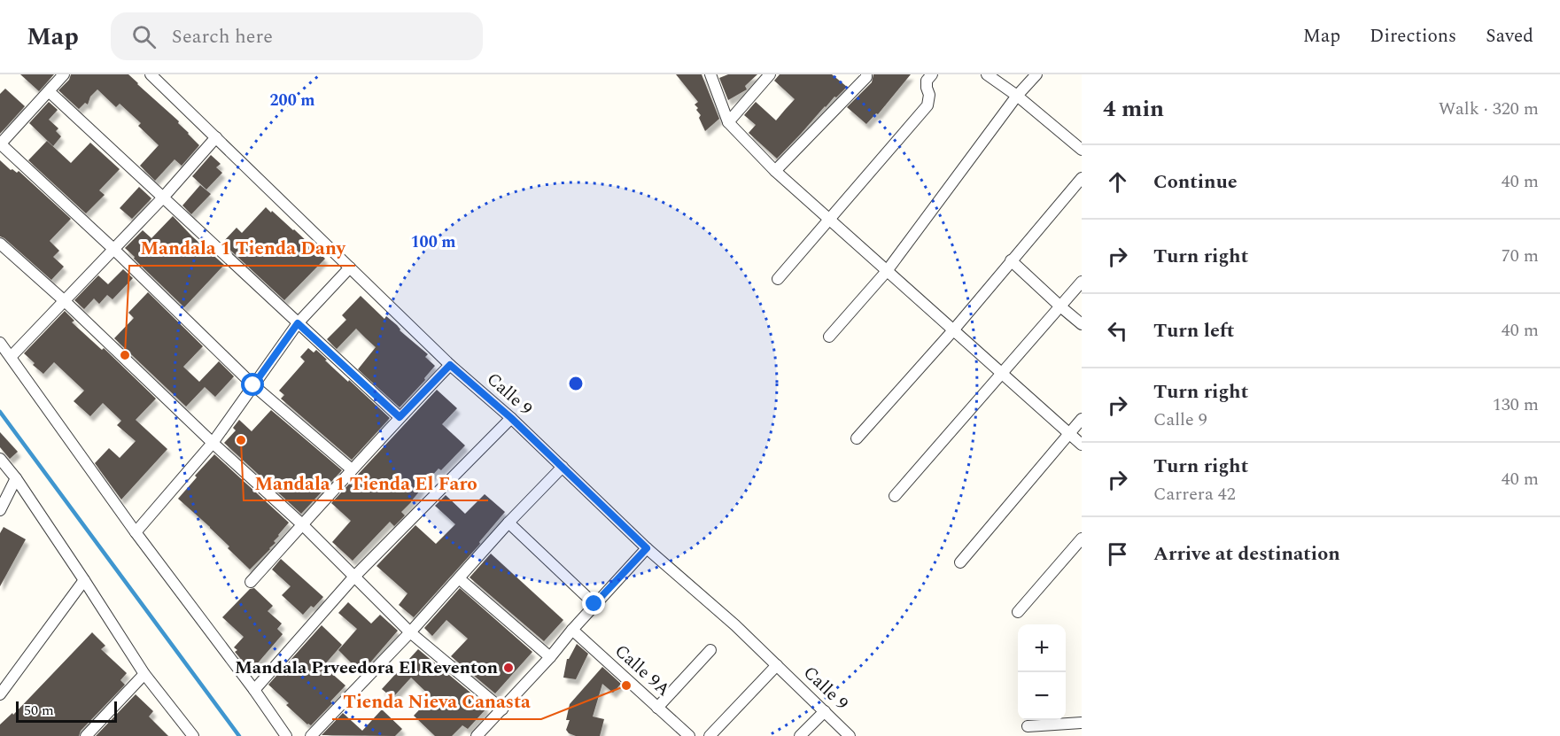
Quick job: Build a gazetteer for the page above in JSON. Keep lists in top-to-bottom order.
{
  "streets": {
    "street": ["Calle 9", "Calle 9A"]
  },
  "places": [
    "Mandala 1 Tienda Dany",
    "Mandala 1 Tienda El Faro",
    "Mandala Prveedora El Reventon",
    "Tienda Nieva Canasta"
  ],
  "scale_bar": "50 m",
  "page": {
    "header": "Map",
    "search": "Search here",
    "nav": ["Map", "Directions", "Saved"],
    "heading": ["4 min", "Walk · 320 m"],
    "list": [
      ["Continue", "40 m"],
      ["Turn right", "70 m"],
      ["Turn left", "40 m"],
      ["Turn right", "Calle 9", "130 m"],
      ["Turn right", "Carrera 42", "40 m"],
      "Arrive at destination"
    ],
    "map_buttons": ["+", "−"],
    "scale": "50 m"
  },
  "rings": ["200 m", "100 m"]
}
